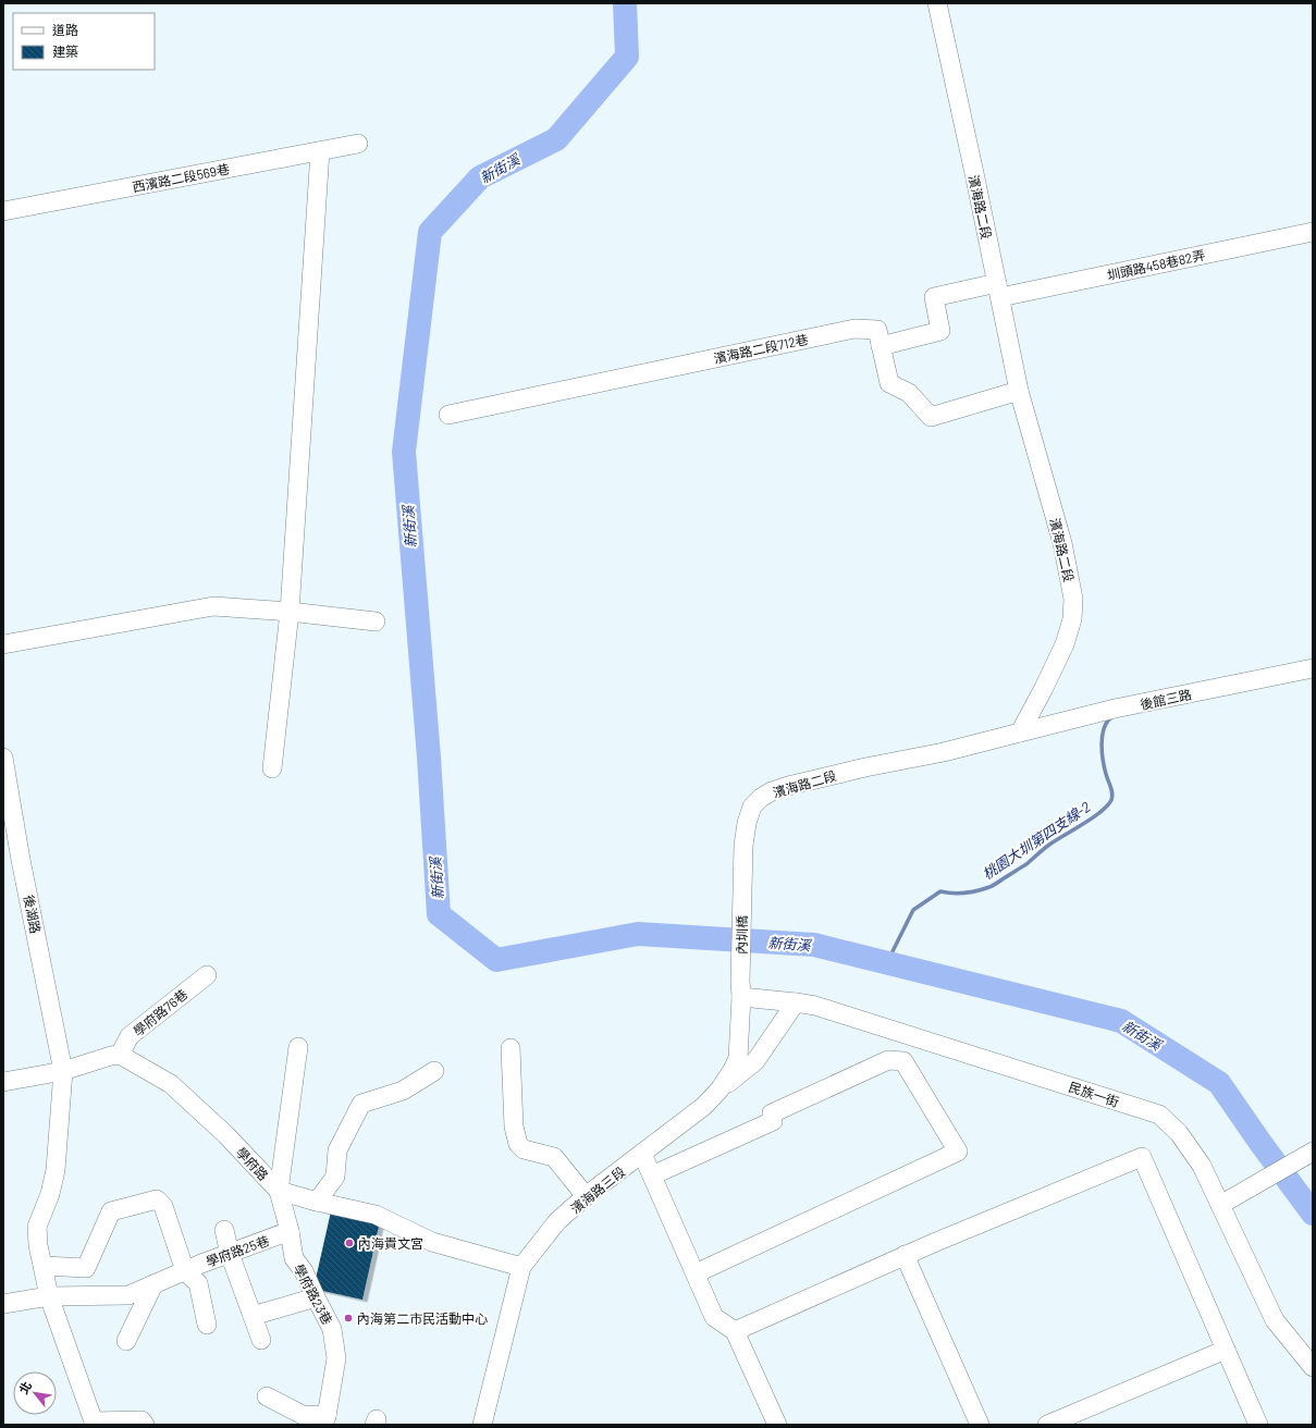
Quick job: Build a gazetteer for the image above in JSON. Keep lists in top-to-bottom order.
{
  "streets": {
    "street": [
      "西濱路二段569巷",
      "濱海路二段",
      "圳頭路458巷82弄",
      "濱海路二段712巷",
      "後館三路",
      "後湖路",
      "內圳橋",
      "學府路76巷",
      "民族一街",
      "學府路",
      "濱海路三段",
      "學府路25巷",
      "學府路23巷"
    ]
  },
  "crossings": [
    ["濱海路二段", "圳頭路458巷82弄"],
    ["濱海路二段", "濱海路二段712巷"],
    ["濱海路二段", "後館三路"],
    ["濱海路二段", "內圳橋"],
    ["圳頭路458巷82弄", "濱海路二段712巷"],
    ["內圳橋", "民族一街"],
    ["內圳橋", "濱海路三段"],
    ["學府路76巷", "學府路"],
    ["民族一街", "濱海路三段"],
    ["學府路", "濱海路三段"],
    ["學府路", "學府路23巷"],
    ["學府路25巷", "學府路23巷"]
  ],
  "water": ["新街溪", "桃園大圳第四支線-2"],
  "places": ["內海貴文宮", "內海第二市民活動中心"],
  "legend": ["道路", "建築"],
  "north": "top left"
}
